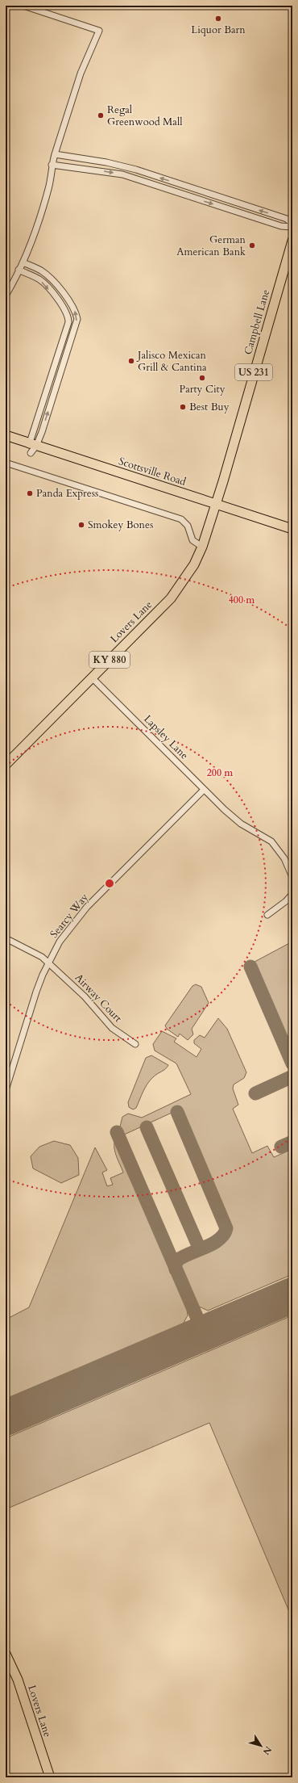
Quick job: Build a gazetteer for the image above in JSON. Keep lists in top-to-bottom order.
{
  "streets": {
    "main road": [
      "Campbell Lane",
      "US 231",
      "Scottsville Road",
      "Lovers Lane",
      "KY 880"
    ],
    "street": ["Lapsley Lane", "Searcy Way", "Airway Court"]
  },
  "crossings": [
    ["Campbell Lane", "Scottsville Road"],
    ["Campbell Lane", "Lovers Lane"],
    ["Scottsville Road", "Lovers Lane"],
    ["Lovers Lane", "Lapsley Lane"],
    ["Lapsley Lane", "Searcy Way"],
    ["Searcy Way", "Airway Court"]
  ],
  "places": [
    "Liquor Barn",
    "Regal Greenwood Mall",
    "German American Bank",
    "Jalisco Mexican Grill & Cantina",
    "Party City",
    "Best Buy",
    "Panda Express",
    "Smokey Bones"
  ],
  "north": "bottom right",
  "rings": ["400 m", "200 m"]
}
